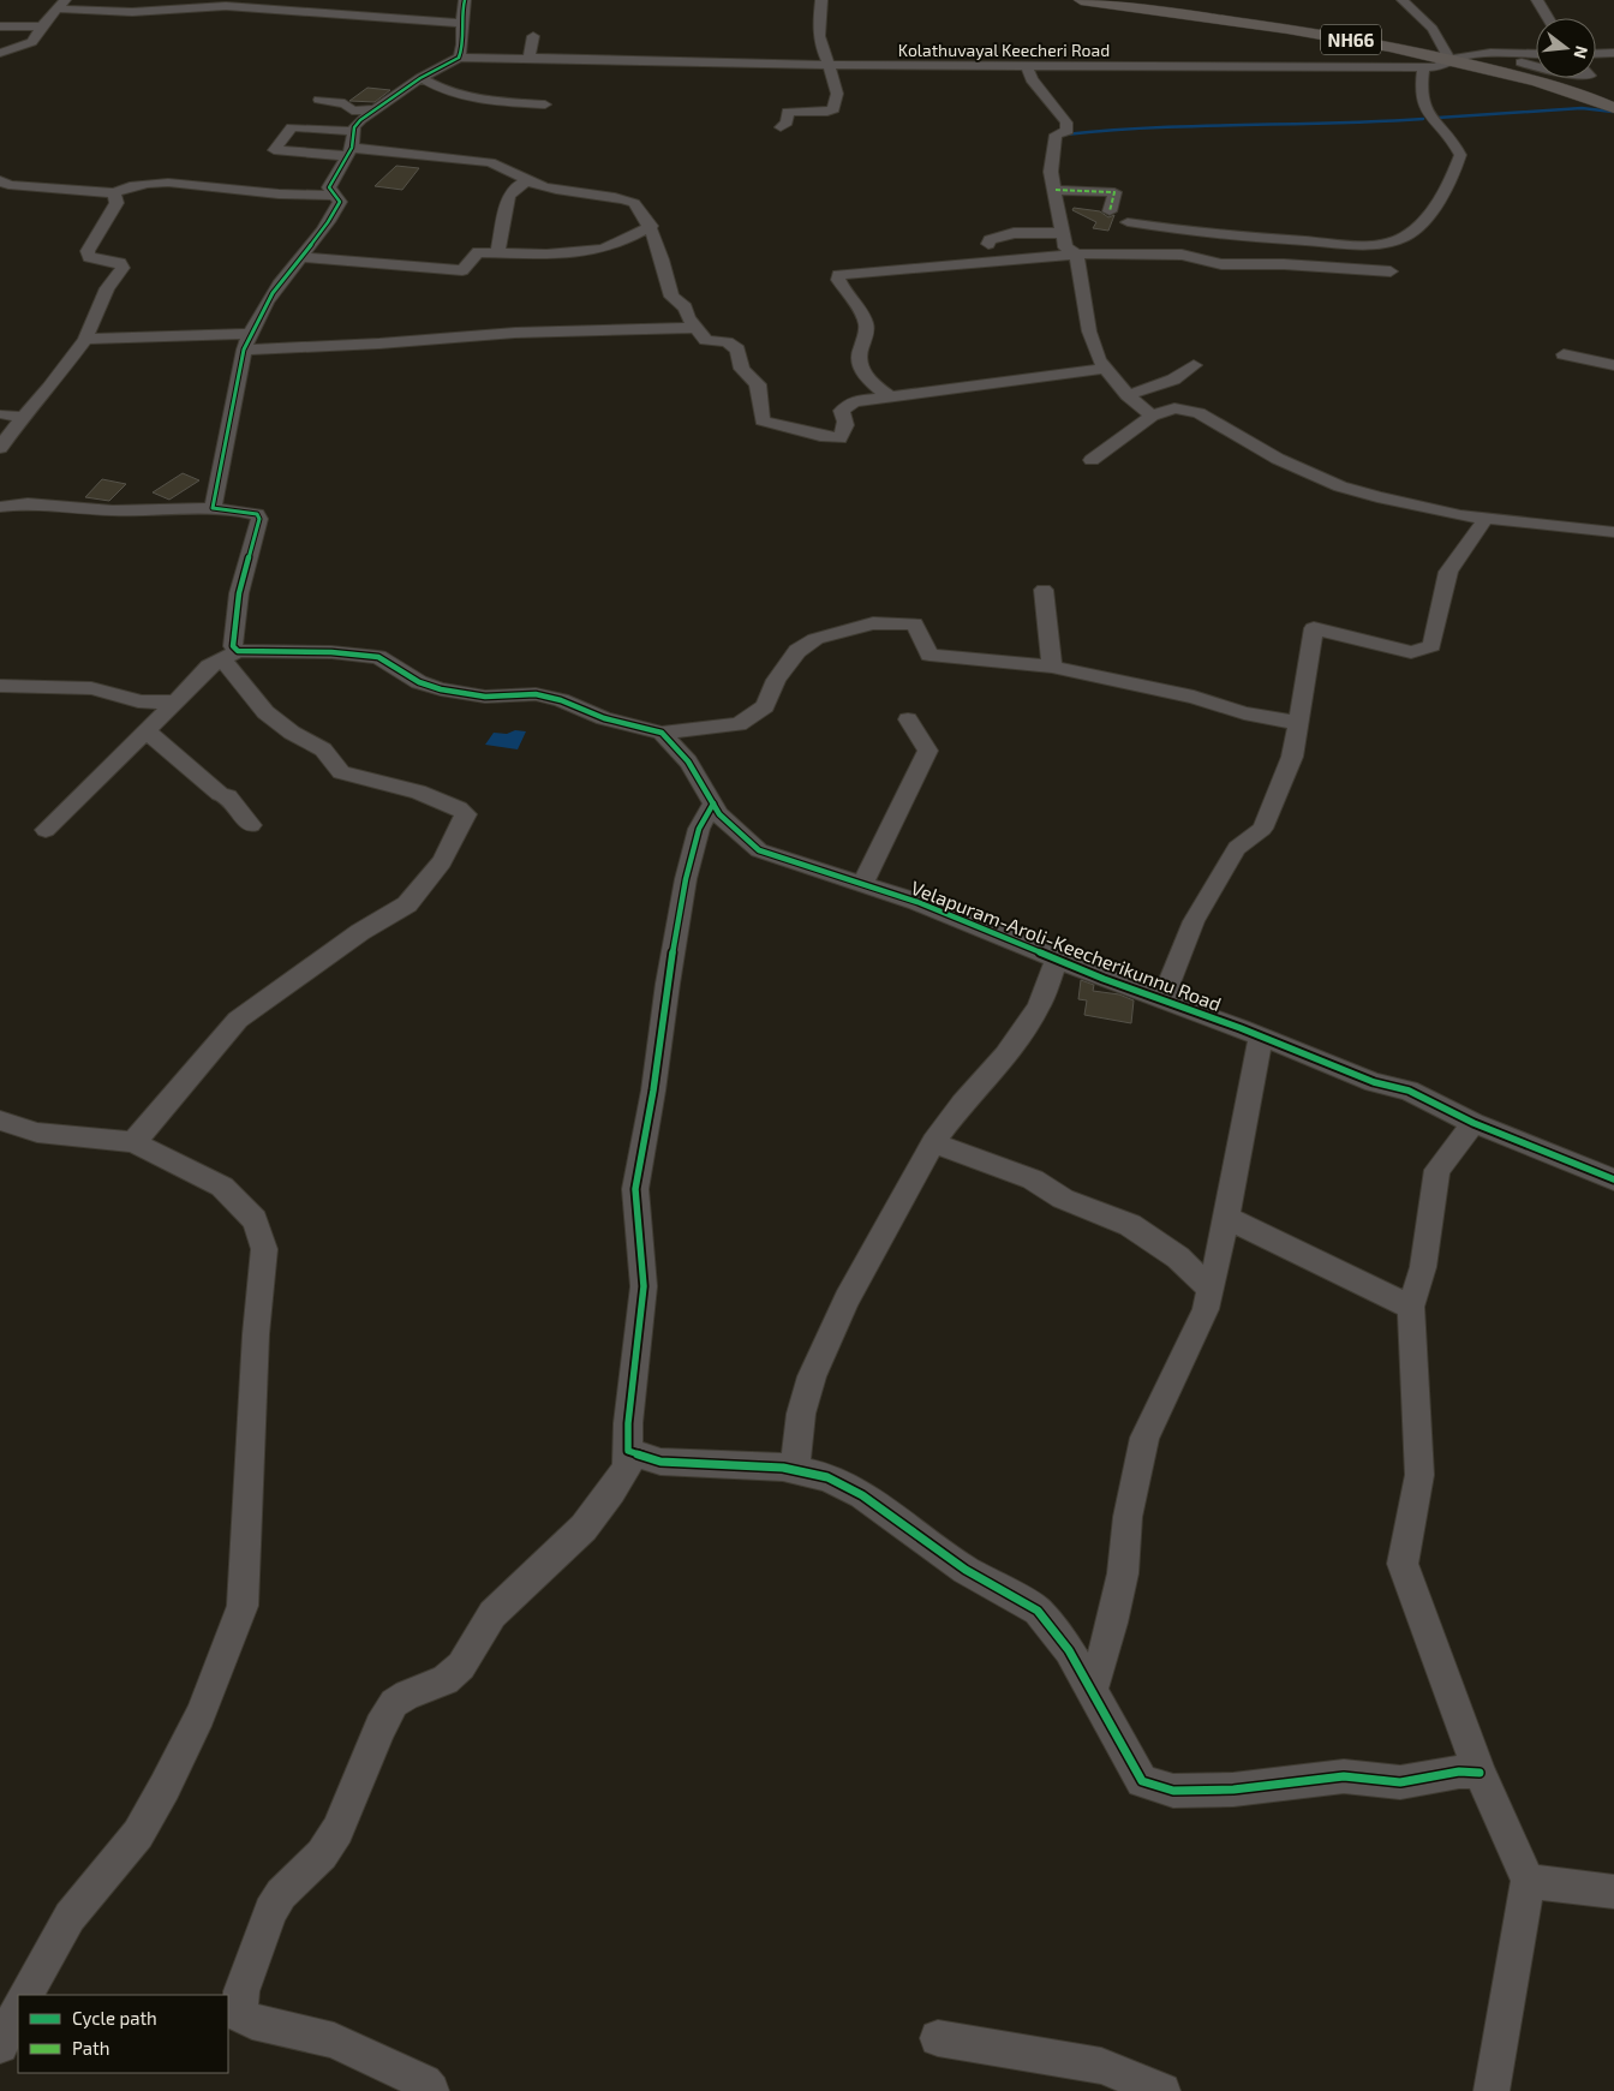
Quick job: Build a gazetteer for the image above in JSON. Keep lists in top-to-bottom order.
{
  "streets": {
    "highway": ["NH66"],
    "street": ["Kolathuvayal Keecheri Road", "Velapuram-Aroli-Keecherikunnu Road"]
  },
  "crossings": [
    ["NH66", "Kolathuvayal Keecheri Road"]
  ],
  "legend": ["Cycle path", "Path"],
  "north": "right"
}
